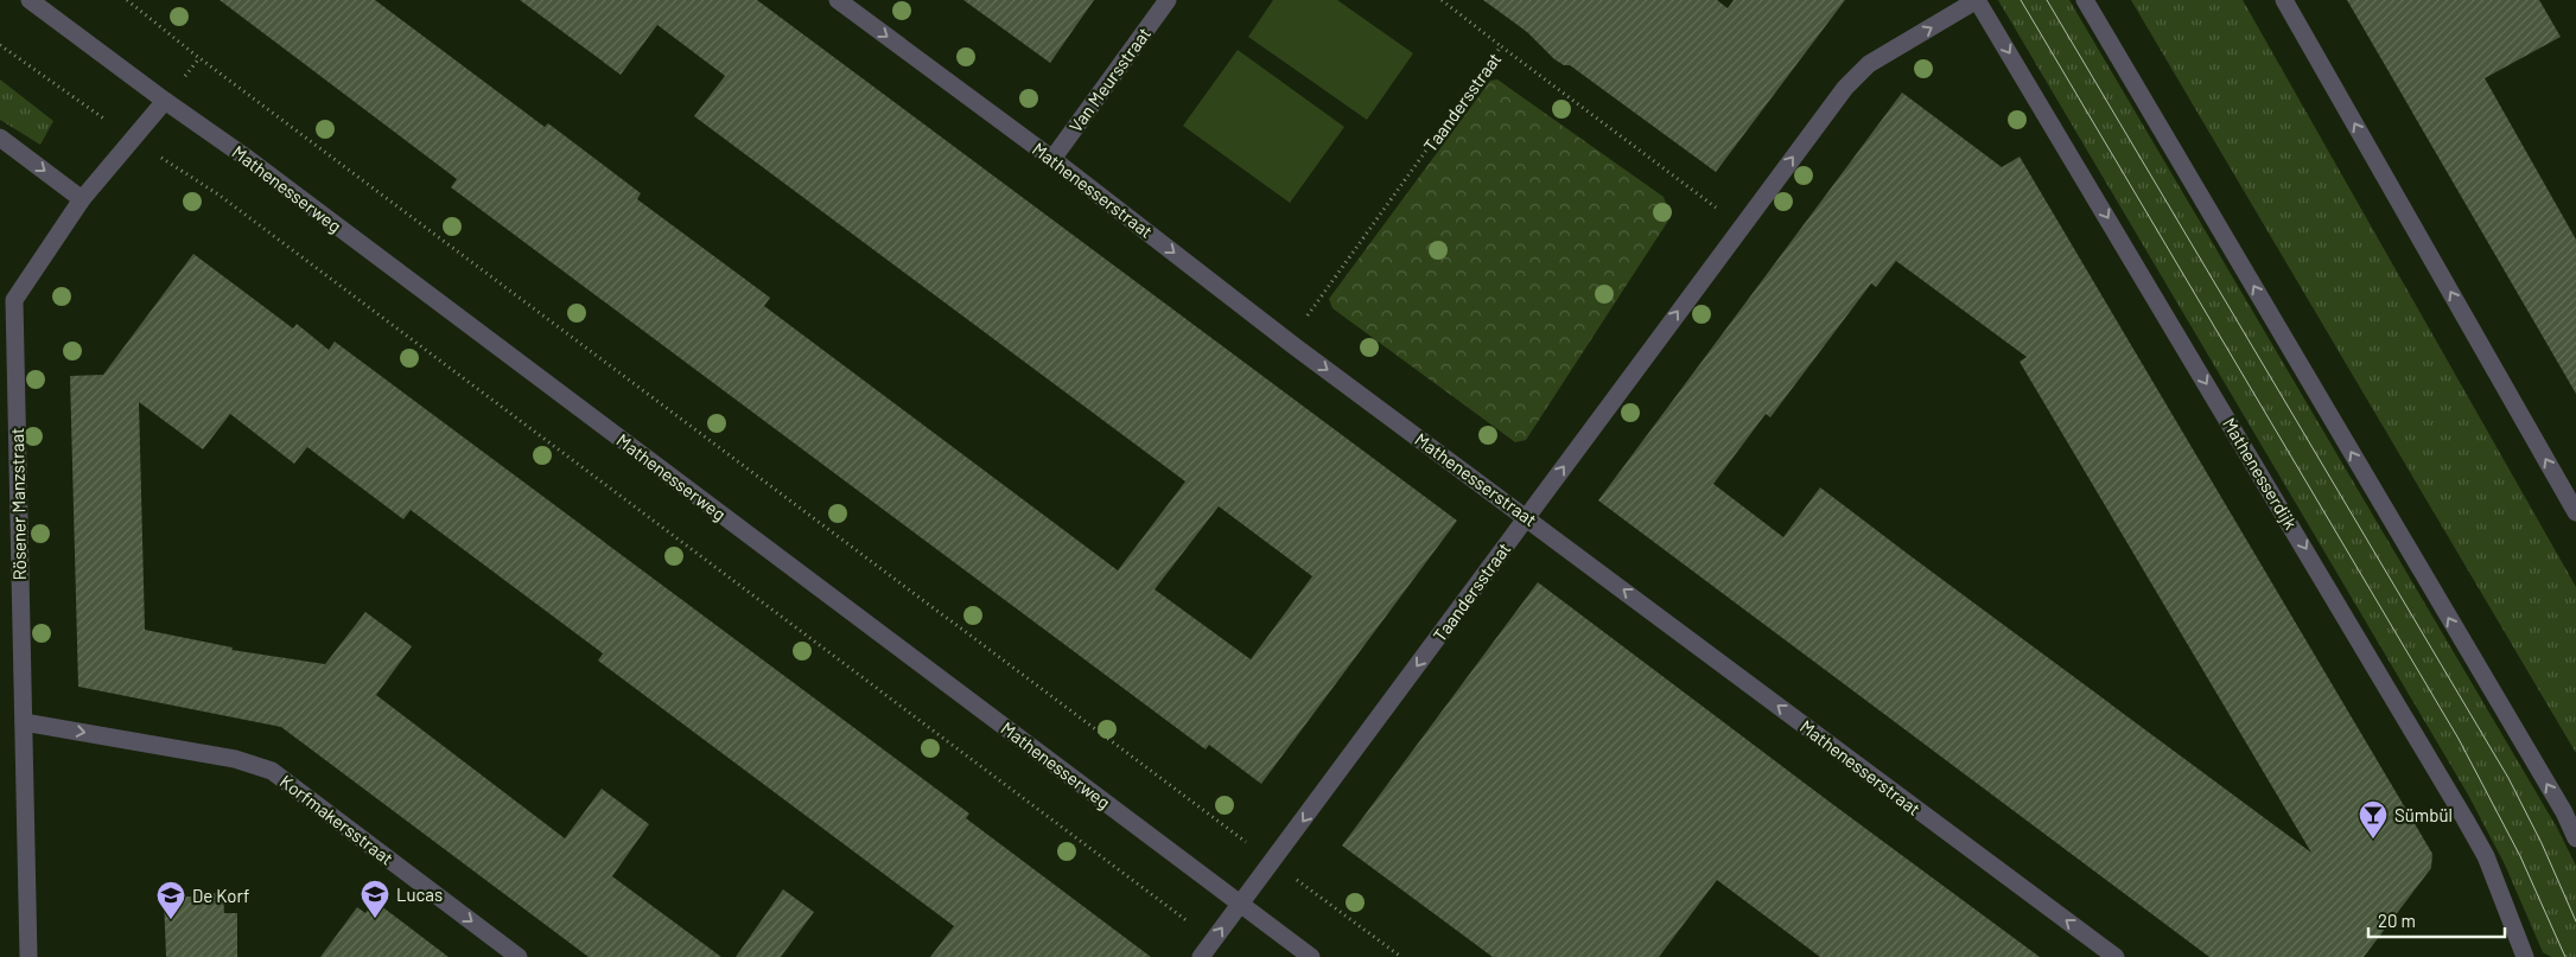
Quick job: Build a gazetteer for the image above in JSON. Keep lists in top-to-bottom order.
{
  "streets": {
    "street": [
      "Van Meursstraat",
      "Taandersstraat",
      "Mathenesserweg",
      "Mathenesserstraat",
      "Mathenesserdijk",
      "Rösener Manzstraat",
      "Korfmakersstraat"
    ]
  },
  "crossings": [
    ["Van Meursstraat", "Mathenesserstraat"],
    ["Taandersstraat", "Mathenesserweg"],
    ["Taandersstraat", "Mathenesserstraat"],
    ["Taandersstraat", "Mathenesserdijk"],
    ["Mathenesserweg", "Rösener Manzstraat"],
    ["Rösener Manzstraat", "Korfmakersstraat"]
  ],
  "one_way": ["Korfmakersstraat"],
  "places": {
    "bar": ["Sümbül"],
    "school or university": ["Lucas", "De Korf"]
  },
  "scale_bar": "20 m"
}
